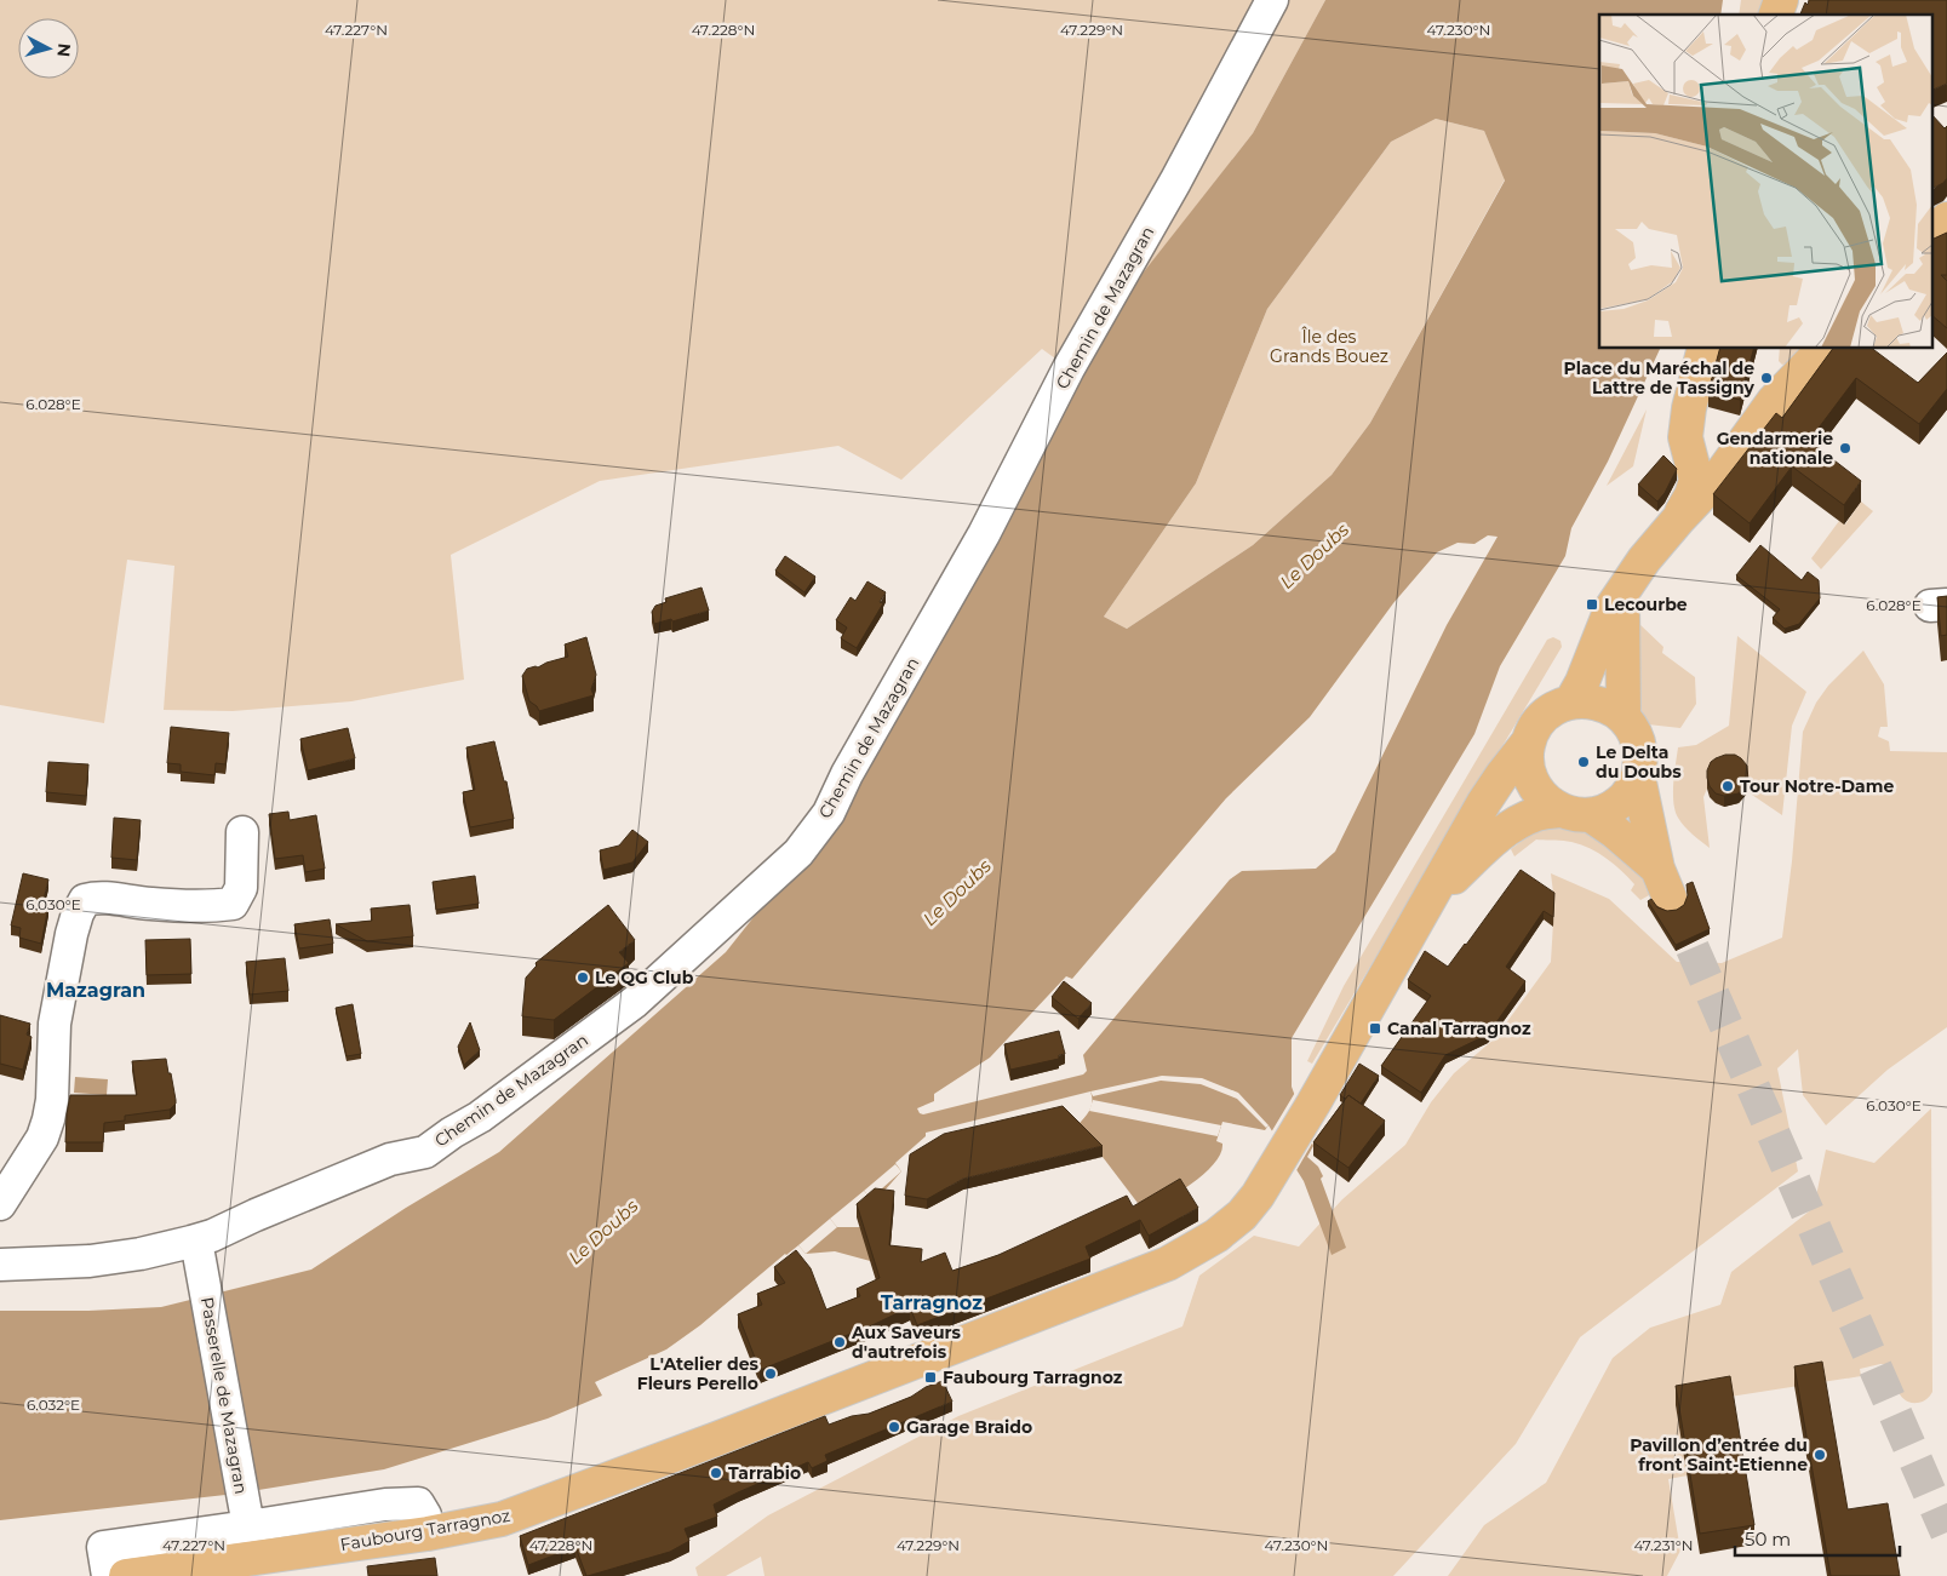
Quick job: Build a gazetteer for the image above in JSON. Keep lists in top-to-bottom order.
{
  "streets": {
    "main road": ["Faubourg Tarragnoz"],
    "street": ["Chemin de Mazagran", "Passerelle de Mazagran"]
  },
  "crossings": [
    ["Chemin de Mazagran", "Passerelle de Mazagran"]
  ],
  "districts": ["Mazagran", "Tarragnoz"],
  "water": ["Le Doubs"],
  "parks": ["Île des Grands Bouez"],
  "places": {
    "other": [
      "Place du Maréchal de Lattre de Tassigny",
      "Gendarmerie nationale",
      "Le Delta du Doubs",
      "Tour Notre-Dame",
      "Le QG Club",
      "Aux Saveurs d'autrefois",
      "L'Atelier des Fleurs Perello",
      "Garage Braido",
      "Pavillon d’entrée du front Saint-Etienne",
      "Tarrabio"
    ],
    "transit": ["Lecourbe", "Canal Tarragnoz", "Faubourg Tarragnoz"]
  },
  "scale_bar": "50 m",
  "north": "right",
  "coordinates": [
    "47.227°N",
    "47.228°N",
    "47.229°N",
    "47.230°N",
    "6.028°E",
    "6.030°E",
    "6.032°E",
    "47.231°N"
  ]
}
